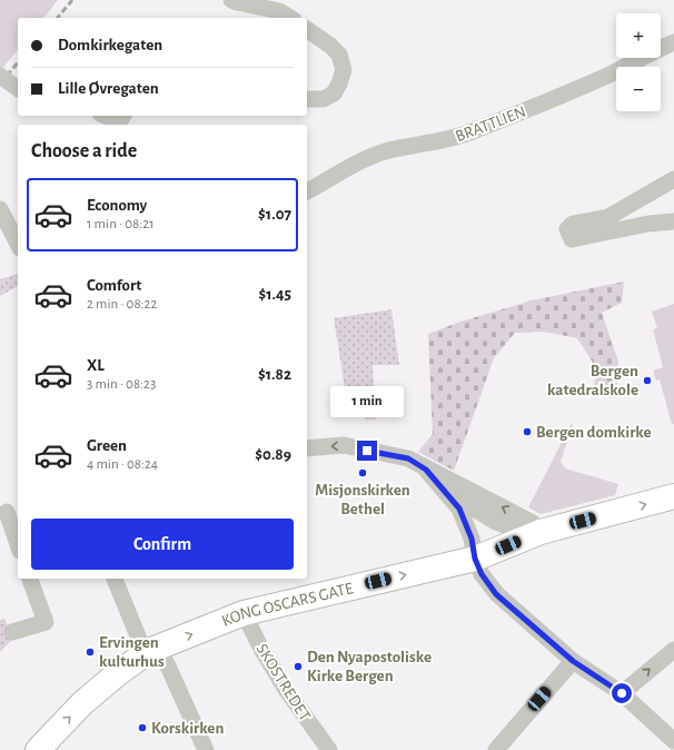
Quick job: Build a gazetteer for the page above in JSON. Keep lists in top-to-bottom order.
{
  "streets": {
    "street": ["BRATTLIEN", "KONG OSCARS GATE", "SKOSTREDET"]
  },
  "crossings": [
    ["KONG OSCARS GATE", "SKOSTREDET"]
  ],
  "one_way": ["KONG OSCARS GATE"],
  "places": [
    "Bergen katedralskole",
    "Bergen domkirke",
    "Misjonskirken Bethel",
    "Ervingen kulturhus",
    "Den Nyapostoliske Kirke Bergen",
    "Korskirken"
  ],
  "page": {
    "map_buttons": ["+", "−"],
    "banner": ["Domkirkegaten", "Lille Øvregaten"],
    "heading": "Choose a ride",
    "list": [
      {
        "name": "Economy",
        "note": "1 min · 08:21",
        "value": "$1.07"
      },
      {
        "name": "Comfort",
        "note": "2 min · 08:22",
        "value": "$1.45"
      },
      {
        "name": "XL",
        "note": "3 min · 08:23",
        "value": "$1.82"
      },
      {
        "name": "Green",
        "note": "4 min · 08:24",
        "value": "$0.89"
      }
    ],
    "bubble": "1 min",
    "buttons": "Confirm"
  }
}
